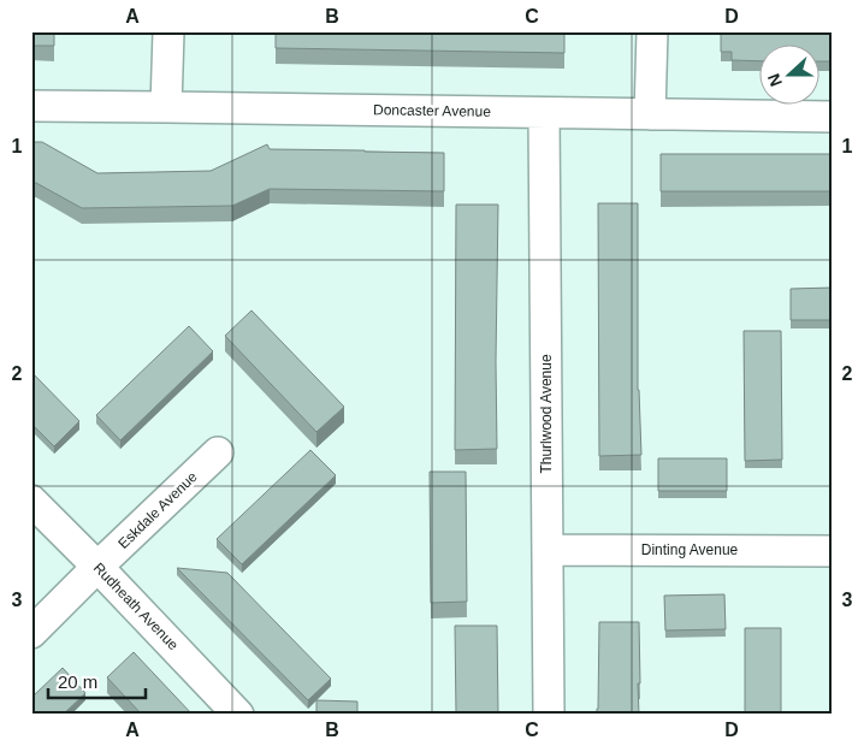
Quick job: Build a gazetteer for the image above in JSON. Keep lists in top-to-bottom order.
{
  "streets": {
    "street": [
      "Doncaster Avenue",
      "Thurlwood Avenue",
      "Eskdale Avenue",
      "Dinting Avenue",
      "Rudheath Avenue"
    ]
  },
  "crossings": [
    ["Doncaster Avenue", "Thurlwood Avenue"],
    ["Thurlwood Avenue", "Dinting Avenue"],
    ["Eskdale Avenue", "Rudheath Avenue"]
  ],
  "scale_bar": "20 m",
  "north": "left",
  "grid": {
    "columns": [
      "A",
      "B",
      "C",
      "D"
    ],
    "rows": ["1", "2", "3"]
  }
}
